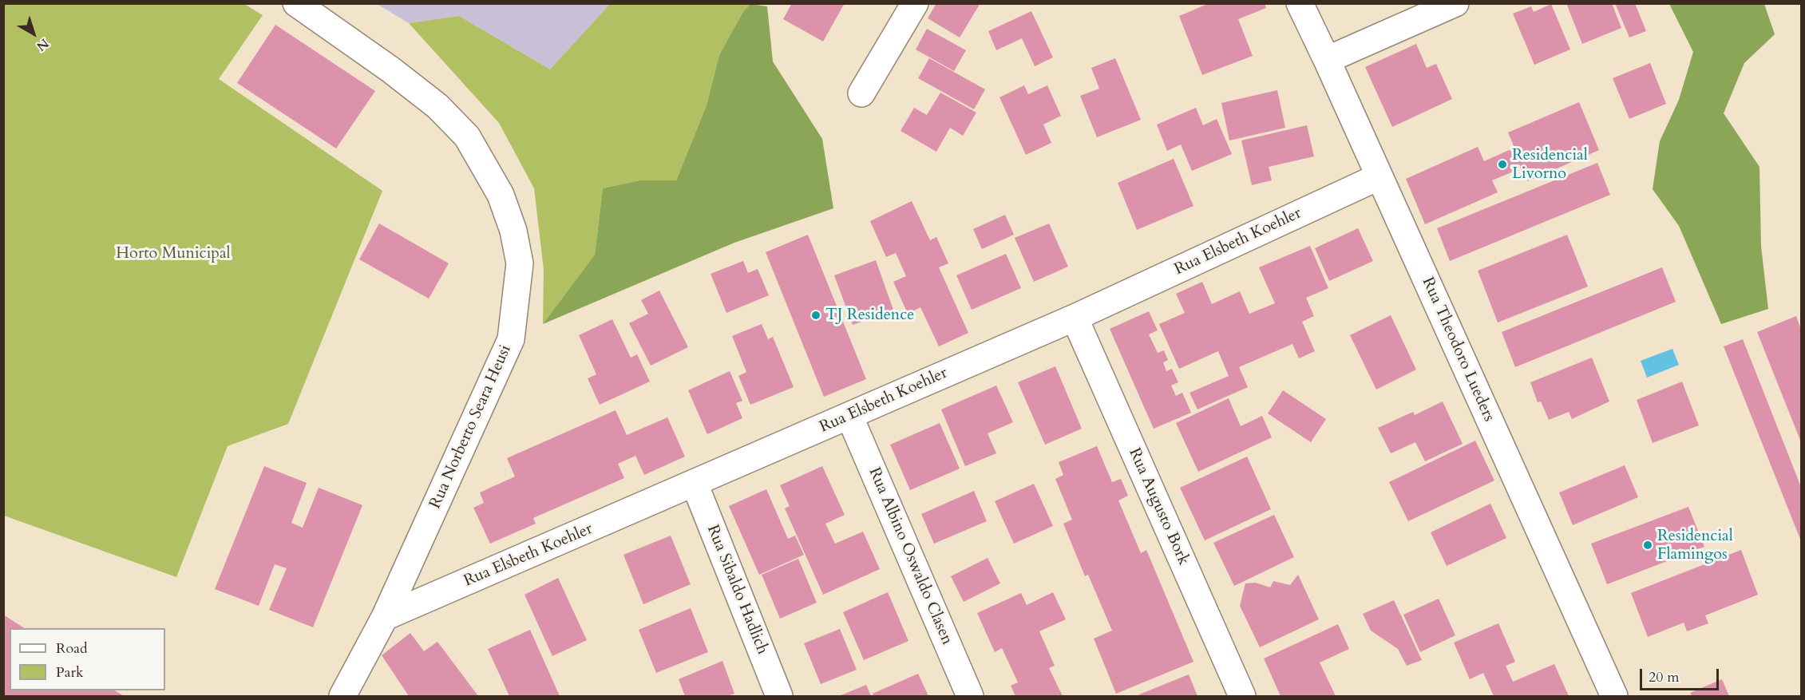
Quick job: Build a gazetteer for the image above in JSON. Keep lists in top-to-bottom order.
{
  "streets": {
    "street": [
      "Rua Elsbeth Koehler",
      "Rua Theodoro Lueders",
      "Rua Norberto Seara Heusi",
      "Rua Augusto Bork",
      "Rua Albino Oswaldo Clasen",
      "Rua Sibaldo Hadlich"
    ]
  },
  "crossings": [
    ["Rua Elsbeth Koehler", "Rua Theodoro Lueders"],
    ["Rua Elsbeth Koehler", "Rua Norberto Seara Heusi"],
    ["Rua Elsbeth Koehler", "Rua Augusto Bork"],
    ["Rua Elsbeth Koehler", "Rua Albino Oswaldo Clasen"],
    ["Rua Elsbeth Koehler", "Rua Sibaldo Hadlich"]
  ],
  "parks": ["Horto Municipal"],
  "places": ["Residencial Livorno", "TJ Residence", "Residencial Flamingos"],
  "legend": ["Road", "Park"],
  "scale_bar": "20 m",
  "north": "bottom right"
}
